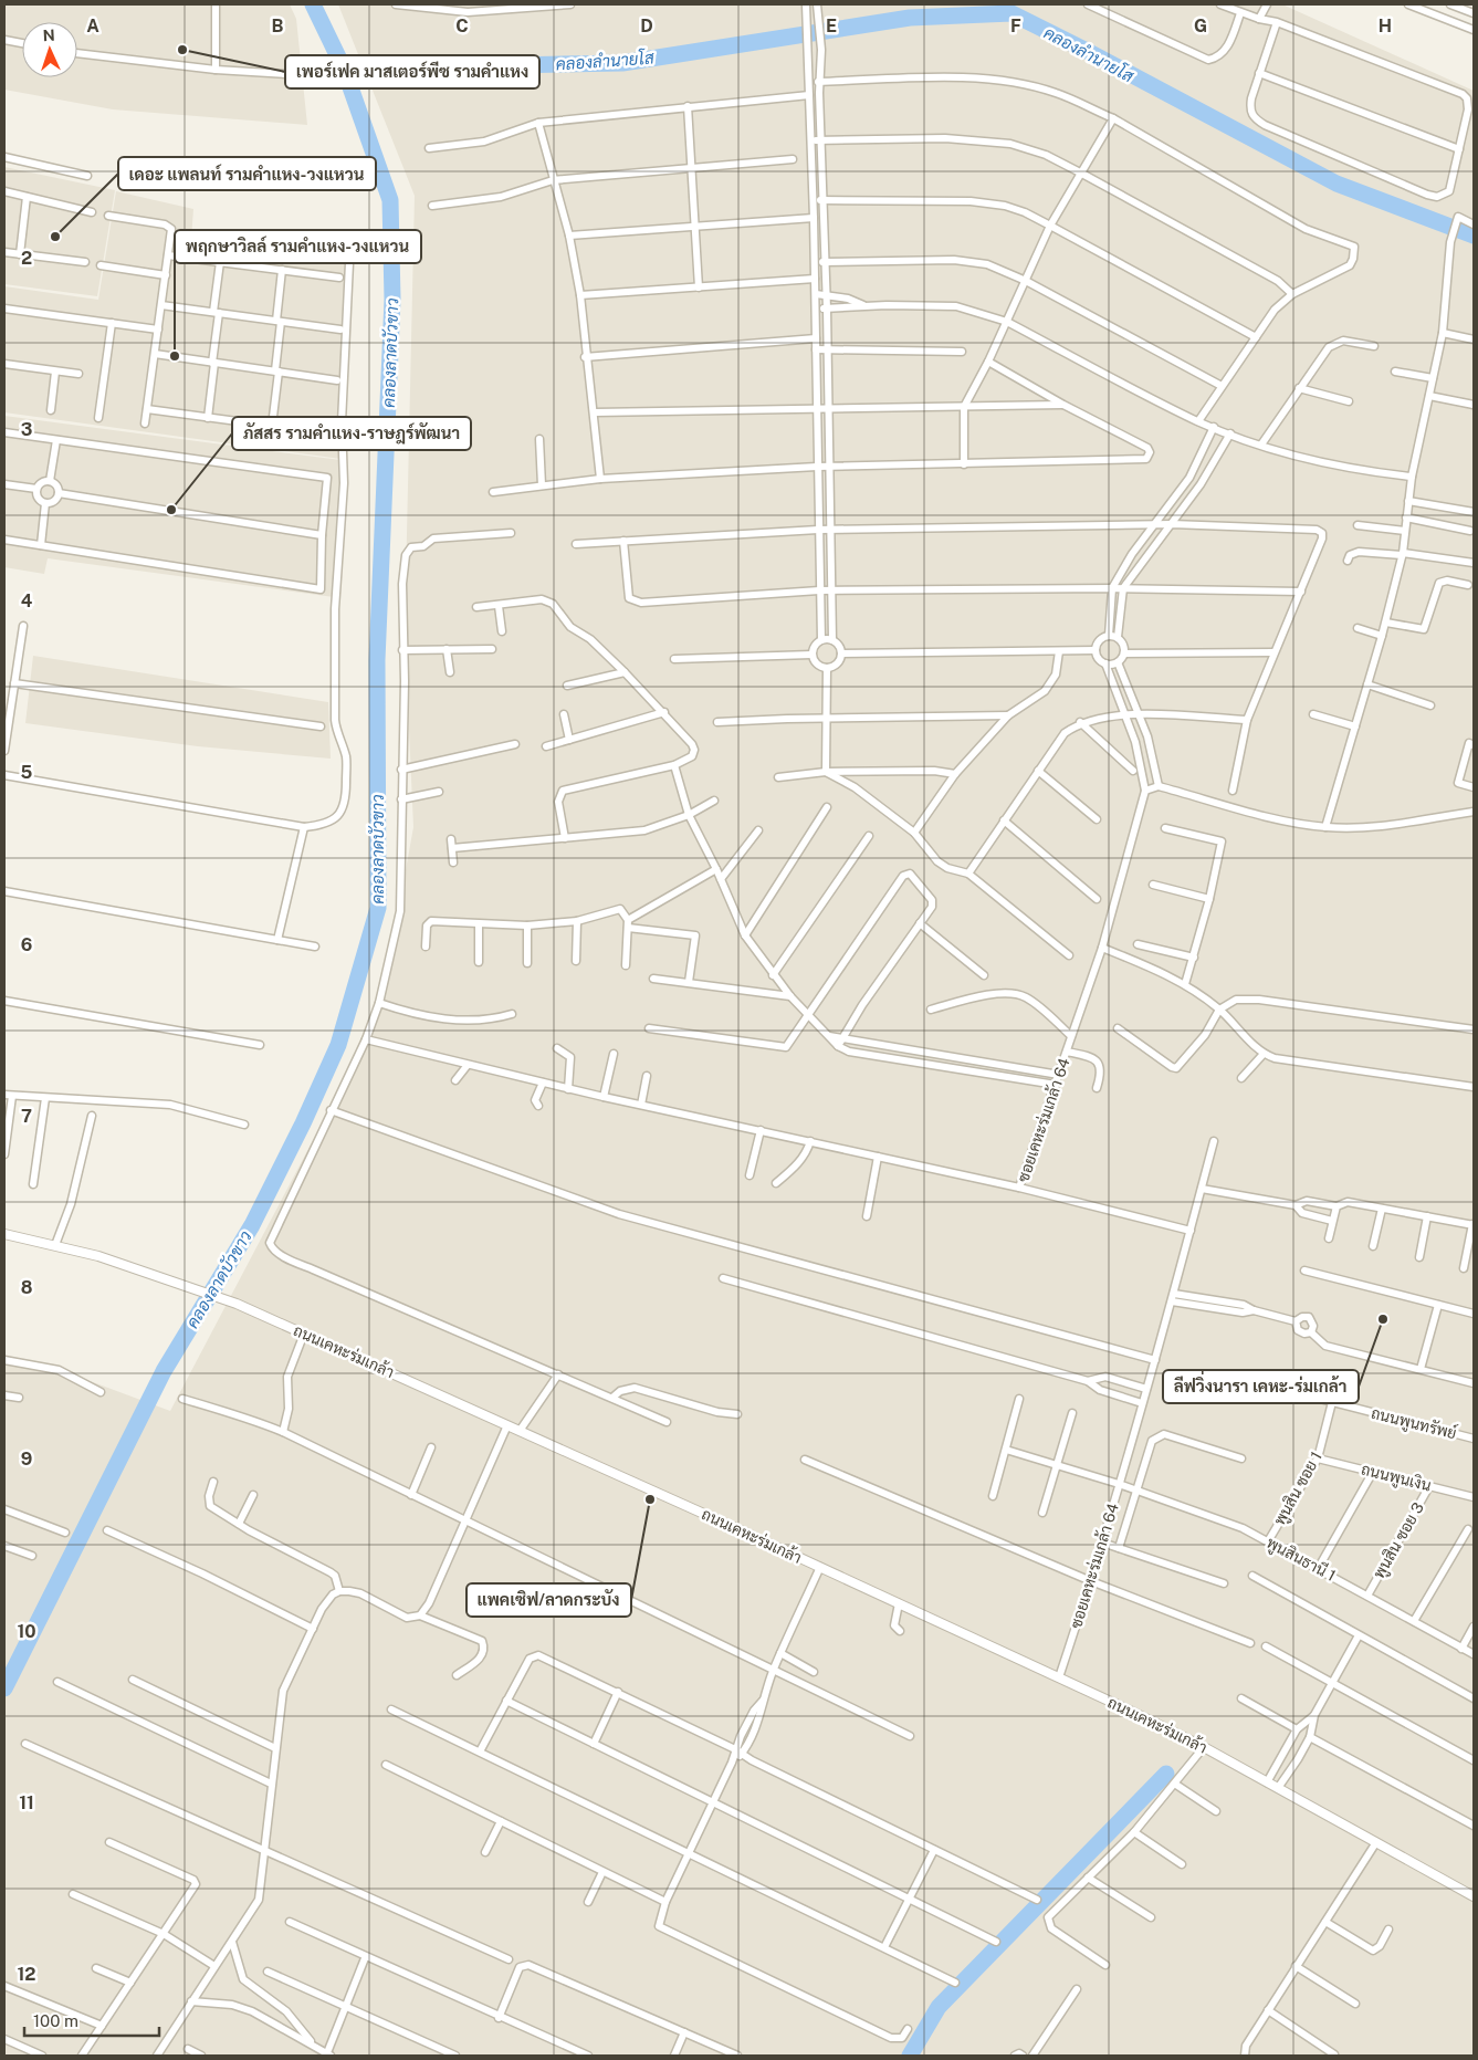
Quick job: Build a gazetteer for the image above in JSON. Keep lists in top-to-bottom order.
{
  "streets": {
    "street": [
      "ซอยเคหะร่มเกล้า 64",
      "ถนนเคหะร่มเกล้า",
      "ถนนพูนทรัพย์",
      "ถนนพูนเงิน",
      "พูนสิน ซอย 1",
      "พูนสิน ซอย 3",
      "พูนสินธานี 1"
    ]
  },
  "crossings": [
    ["ซอยเคหะร่มเกล้า 64", "ถนนเคหะร่มเกล้า"],
    ["ซอยเคหะร่มเกล้า 64", "พูนสินธานี 1"],
    ["ถนนพูนทรัพย์", "พูนสิน ซอย 1"],
    ["ถนนพูนเงิน", "พูนสิน ซอย 1"],
    ["ถนนพูนเงิน", "พูนสิน ซอย 3"],
    ["พูนสิน ซอย 1", "พูนสินธานี 1"],
    ["พูนสิน ซอย 3", "พูนสินธานี 1"]
  ],
  "water": ["คลองลำนายโส", "คลองลาดบัวขาว"],
  "places": [
    "เพอร์เฟค มาสเตอร์พีซ รามคำแหง",
    "เดอะ แพลนท์ รามคำแหง-วงแหวน",
    "พฤกษาวิลล์ รามคำแหง-วงแหวน",
    "ภัสสร รามคำแหง-ราษฎร์พัฒนา",
    "ลีฟวิ่งนารา เคหะ-ร่มเกล้า",
    "แพคเซิฟ/ลาดกระบัง"
  ],
  "scale_bar": "100 m",
  "north": "top",
  "grid": {
    "columns": [
      "A",
      "B",
      "C",
      "D",
      "E",
      "F",
      "G",
      "H"
    ],
    "rows": [
      "2",
      "3",
      "4",
      "5",
      "6",
      "7",
      "8",
      "9",
      "10",
      "11",
      "12"
    ]
  }
}
